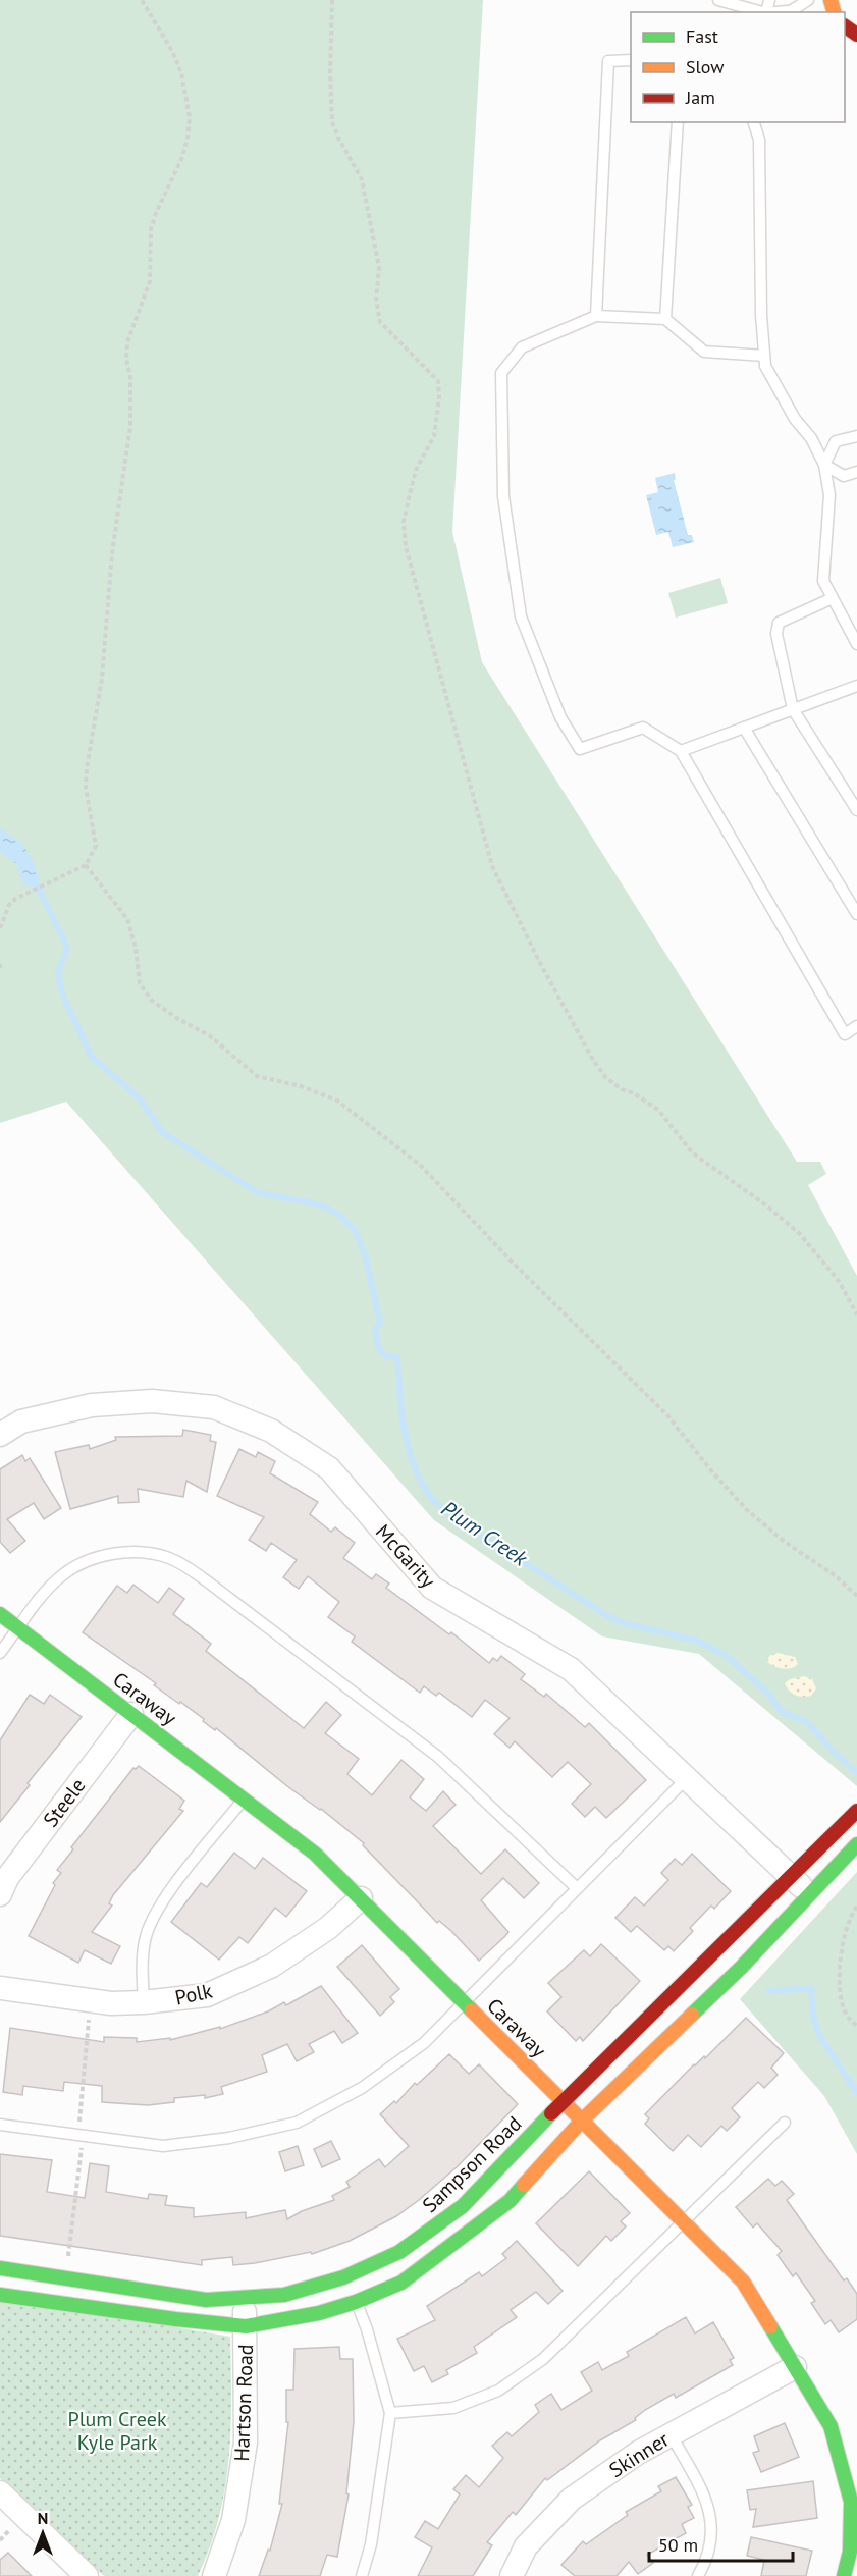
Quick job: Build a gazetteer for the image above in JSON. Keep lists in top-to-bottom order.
{
  "streets": {
    "street": [
      "McGarity",
      "Caraway",
      "Steele",
      "Polk",
      "Sampson Road",
      "Hartson Road",
      "Skinner"
    ]
  },
  "crossings": [
    ["McGarity", "Sampson Road"],
    ["Caraway", "Steele"],
    ["Caraway", "Polk"],
    ["Caraway", "Sampson Road"],
    ["Caraway", "Skinner"],
    ["Sampson Road", "Hartson Road"]
  ],
  "water": ["Plum Creek"],
  "parks": ["Plum Creek Kyle Park"],
  "legend": ["Fast", "Slow", "Jam"],
  "scale_bar": "50 m",
  "north": "top"
}
